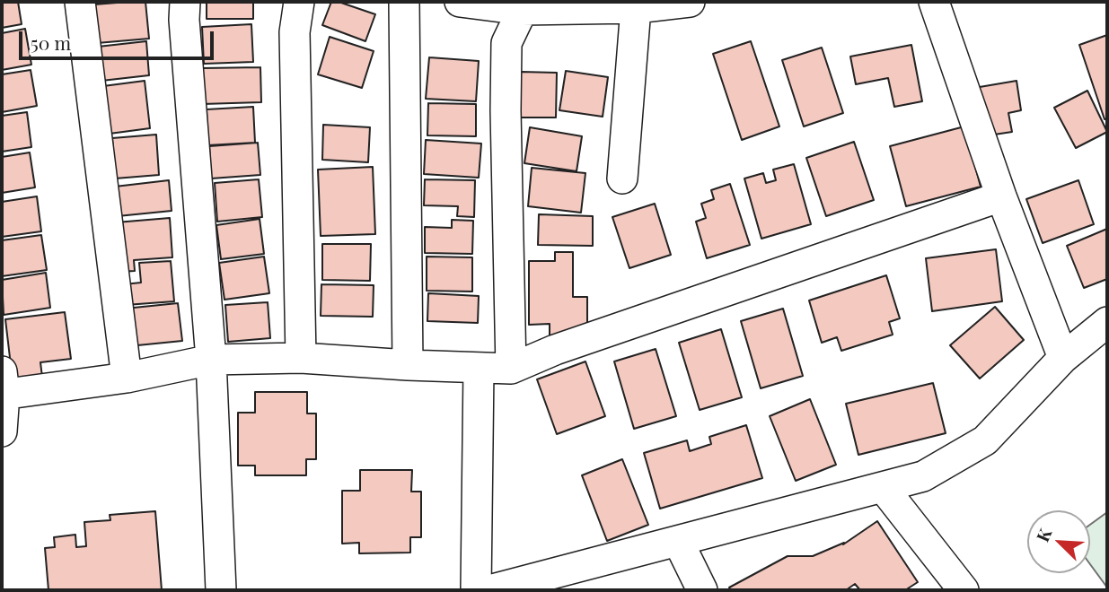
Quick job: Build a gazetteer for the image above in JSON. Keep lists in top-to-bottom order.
{
  "scale_bar": "50 m",
  "north": "top left"
}
